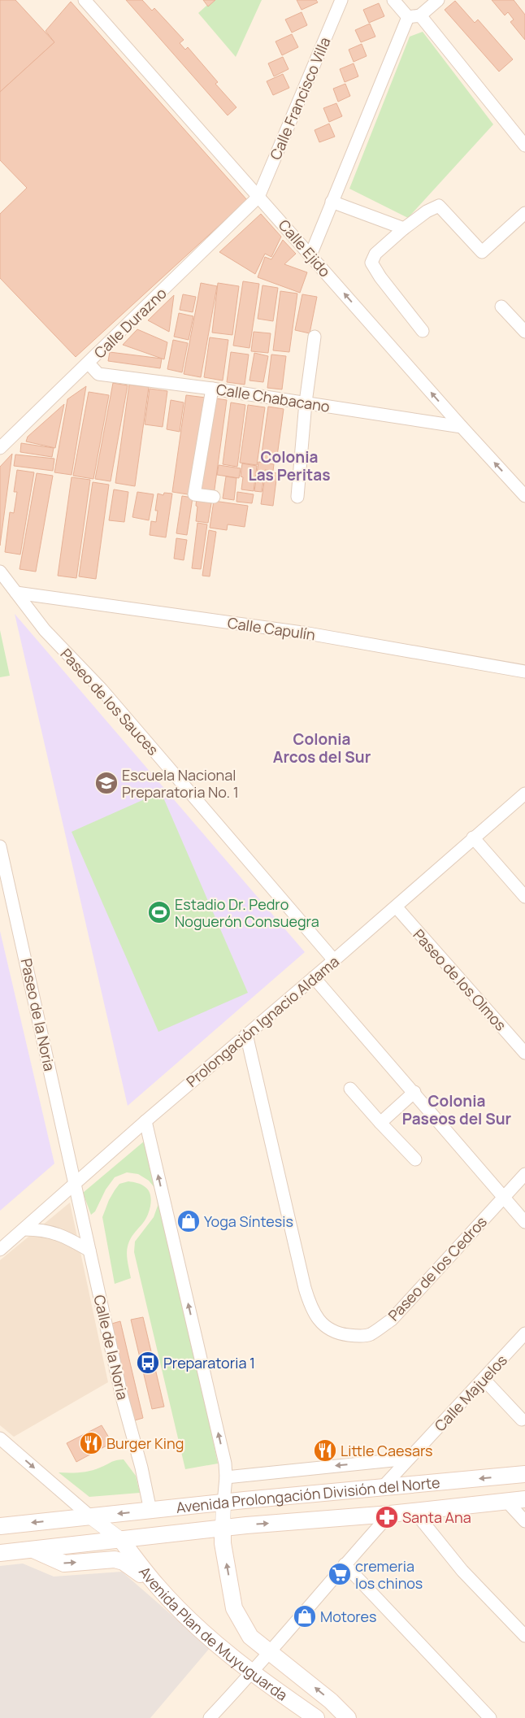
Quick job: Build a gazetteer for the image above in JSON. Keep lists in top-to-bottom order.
{
  "streets": {
    "main road": ["Avenida Prolongación División del Norte", "Avenida Plan de Muyuguarda"],
    "street": [
      "Calle Francisco Villa",
      "Calle Ejido",
      "Calle Durazno",
      "Calle Chabacano",
      "Calle Capulín",
      "Paseo de los Sauces",
      "Paseo de los Olmos",
      "Paseo de la Noria",
      "Prolongación Ignacio Aldama",
      "Paseo de los Cedros",
      "Calle de la Noria",
      "Calle Majuelos"
    ]
  },
  "crossings": [
    ["Calle Francisco Villa", "Calle Ejido"],
    ["Calle Francisco Villa", "Calle Durazno"],
    ["Calle Ejido", "Calle Durazno"],
    ["Calle Ejido", "Calle Chabacano"],
    ["Calle Durazno", "Calle Chabacano"],
    ["Calle Capulín", "Paseo de los Sauces"],
    ["Paseo de los Sauces", "Prolongación Ignacio Aldama"],
    ["Paseo de los Olmos", "Prolongación Ignacio Aldama"],
    ["Paseo de la Noria", "Prolongación Ignacio Aldama"],
    ["Paseo de la Noria", "Calle de la Noria"],
    ["Prolongación Ignacio Aldama", "Paseo de los Cedros"],
    ["Prolongación Ignacio Aldama", "Calle de la Noria"],
    ["Calle de la Noria", "Avenida Prolongación División del Norte"],
    ["Calle Majuelos", "Avenida Prolongación División del Norte"],
    ["Avenida Prolongación División del Norte", "Avenida Plan de Muyuguarda"]
  ],
  "one_way": ["Calle Ejido"],
  "districts": ["Colonia Las Peritas", "Colonia Arcos del Sur", "Colonia Paseos del Sur"],
  "places": {
    "school or university": ["Escuela Nacional Preparatoria No. 1"],
    "sports": ["Estadio Dr. Pedro Noguerón Consuegra"],
    "shop": ["Yoga Síntesis", "Motores"],
    "bus stop": ["Preparatoria 1"],
    "restaurant": ["Burger King", "Little Caesars"],
    "pharmacy": ["Santa Ana"],
    "supermarket": ["cremeria los chinos"]
  }
}
